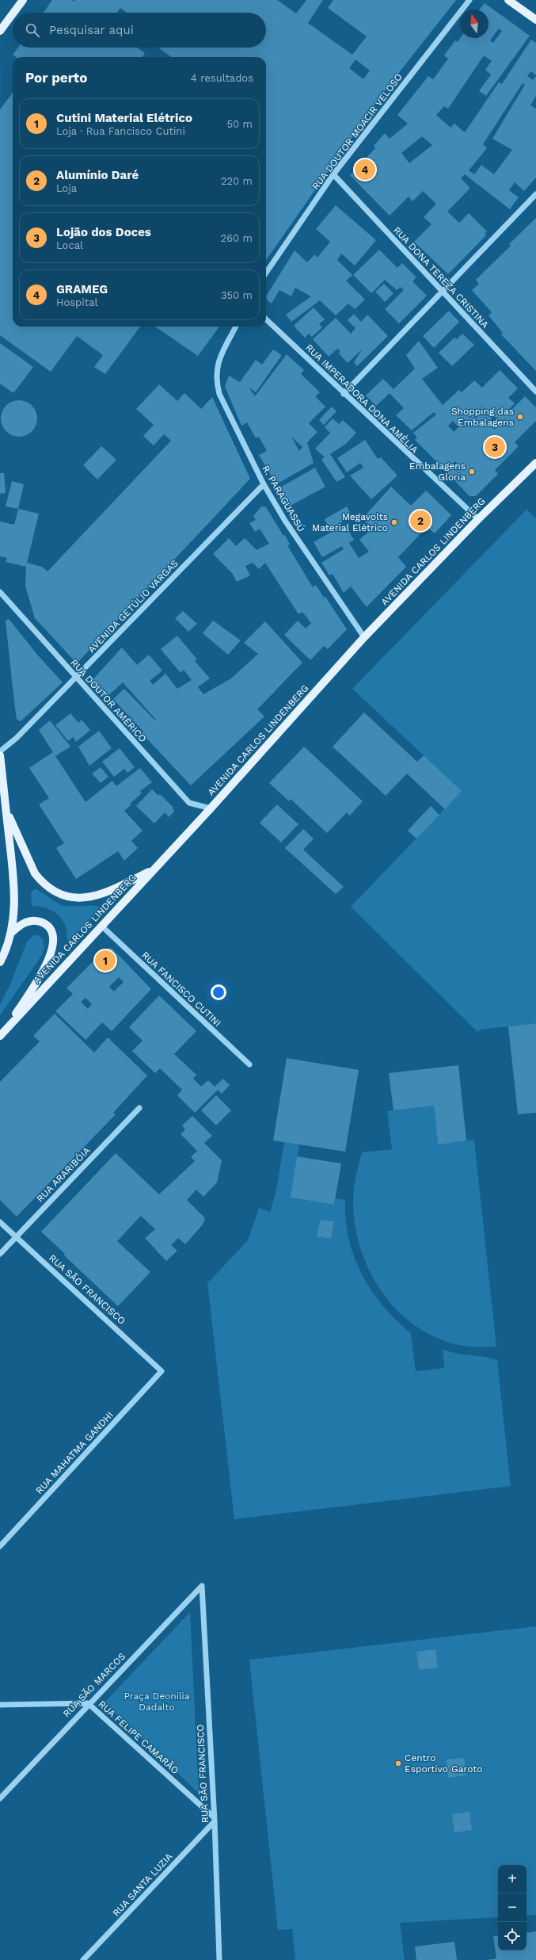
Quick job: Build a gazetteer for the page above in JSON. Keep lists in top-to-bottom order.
{
  "streets": {
    "main road": ["AVENIDA CARLOS LINDENBERG"],
    "street": [
      "RUA DOUTOR MOACIR VELOSO",
      "RUA DONA TEREZA CRISTINA",
      "RUA IMPERADORA DONA AMÉLIA",
      "R. PARAGUASSÚ",
      "AVENIDA GETÚLIO VARGAS",
      "RUA DOUTOR AMÉRICO",
      "RUA FANCISCO CUTINI",
      "RUA ARARIBÓIA",
      "RUA SÃO FRANCISCO",
      "RUA MAHATMA GANDHI",
      "RUA SÃO MARCOS",
      "RUA FELIPE CAMARÃO",
      "RUA SANTA LUZIA"
    ]
  },
  "crossings": [
    ["RUA DOUTOR MOACIR VELOSO", "RUA DONA TEREZA CRISTINA"],
    ["RUA IMPERADORA DONA AMÉLIA", "AVENIDA CARLOS LINDENBERG"],
    ["R. PARAGUASSÚ", "AVENIDA CARLOS LINDENBERG"],
    ["R. PARAGUASSÚ", "AVENIDA GETÚLIO VARGAS"],
    ["AVENIDA CARLOS LINDENBERG", "RUA DOUTOR AMÉRICO"],
    ["AVENIDA CARLOS LINDENBERG", "RUA FANCISCO CUTINI"],
    ["AVENIDA GETÚLIO VARGAS", "RUA DOUTOR AMÉRICO"],
    ["RUA ARARIBÓIA", "RUA SÃO FRANCISCO"],
    ["RUA SÃO FRANCISCO", "RUA MAHATMA GANDHI"],
    ["RUA SÃO FRANCISCO", "RUA SÃO MARCOS"],
    ["RUA SÃO FRANCISCO", "RUA FELIPE CAMARÃO"],
    ["RUA SÃO FRANCISCO", "RUA SANTA LUZIA"],
    ["RUA SÃO MARCOS", "RUA FELIPE CAMARÃO"],
    ["RUA FELIPE CAMARÃO", "RUA SANTA LUZIA"]
  ],
  "parks": ["Praça Deonília Dadalto"],
  "places": [
    "Shopping das Embalagens",
    "Embalagens Gloria",
    "Megavolts Material Elétrico",
    "Centro Esportivo Garoto"
  ],
  "north": "top",
  "page": {
    "search": "Pesquisar aqui",
    "heading": ["Por perto", "4 resultados"],
    "list": [
      {
        "mark": "1",
        "name": "Cutini Material Elétrico",
        "note": "Loja · Rua Fancisco Cutini",
        "value": "50 m"
      },
      {
        "mark": "2",
        "name": "Alumínio Daré",
        "note": "Loja",
        "value": "220 m"
      },
      {
        "mark": "3",
        "name": "Lojão dos Doces",
        "note": "Local",
        "value": "260 m"
      },
      {
        "mark": "4",
        "name": "GRAMEG",
        "note": "Hospital",
        "value": "350 m"
      }
    ],
    "pins": [
      "4",
      "3",
      "2",
      "1"
    ],
    "map_buttons": ["+", "−"]
  }
}
